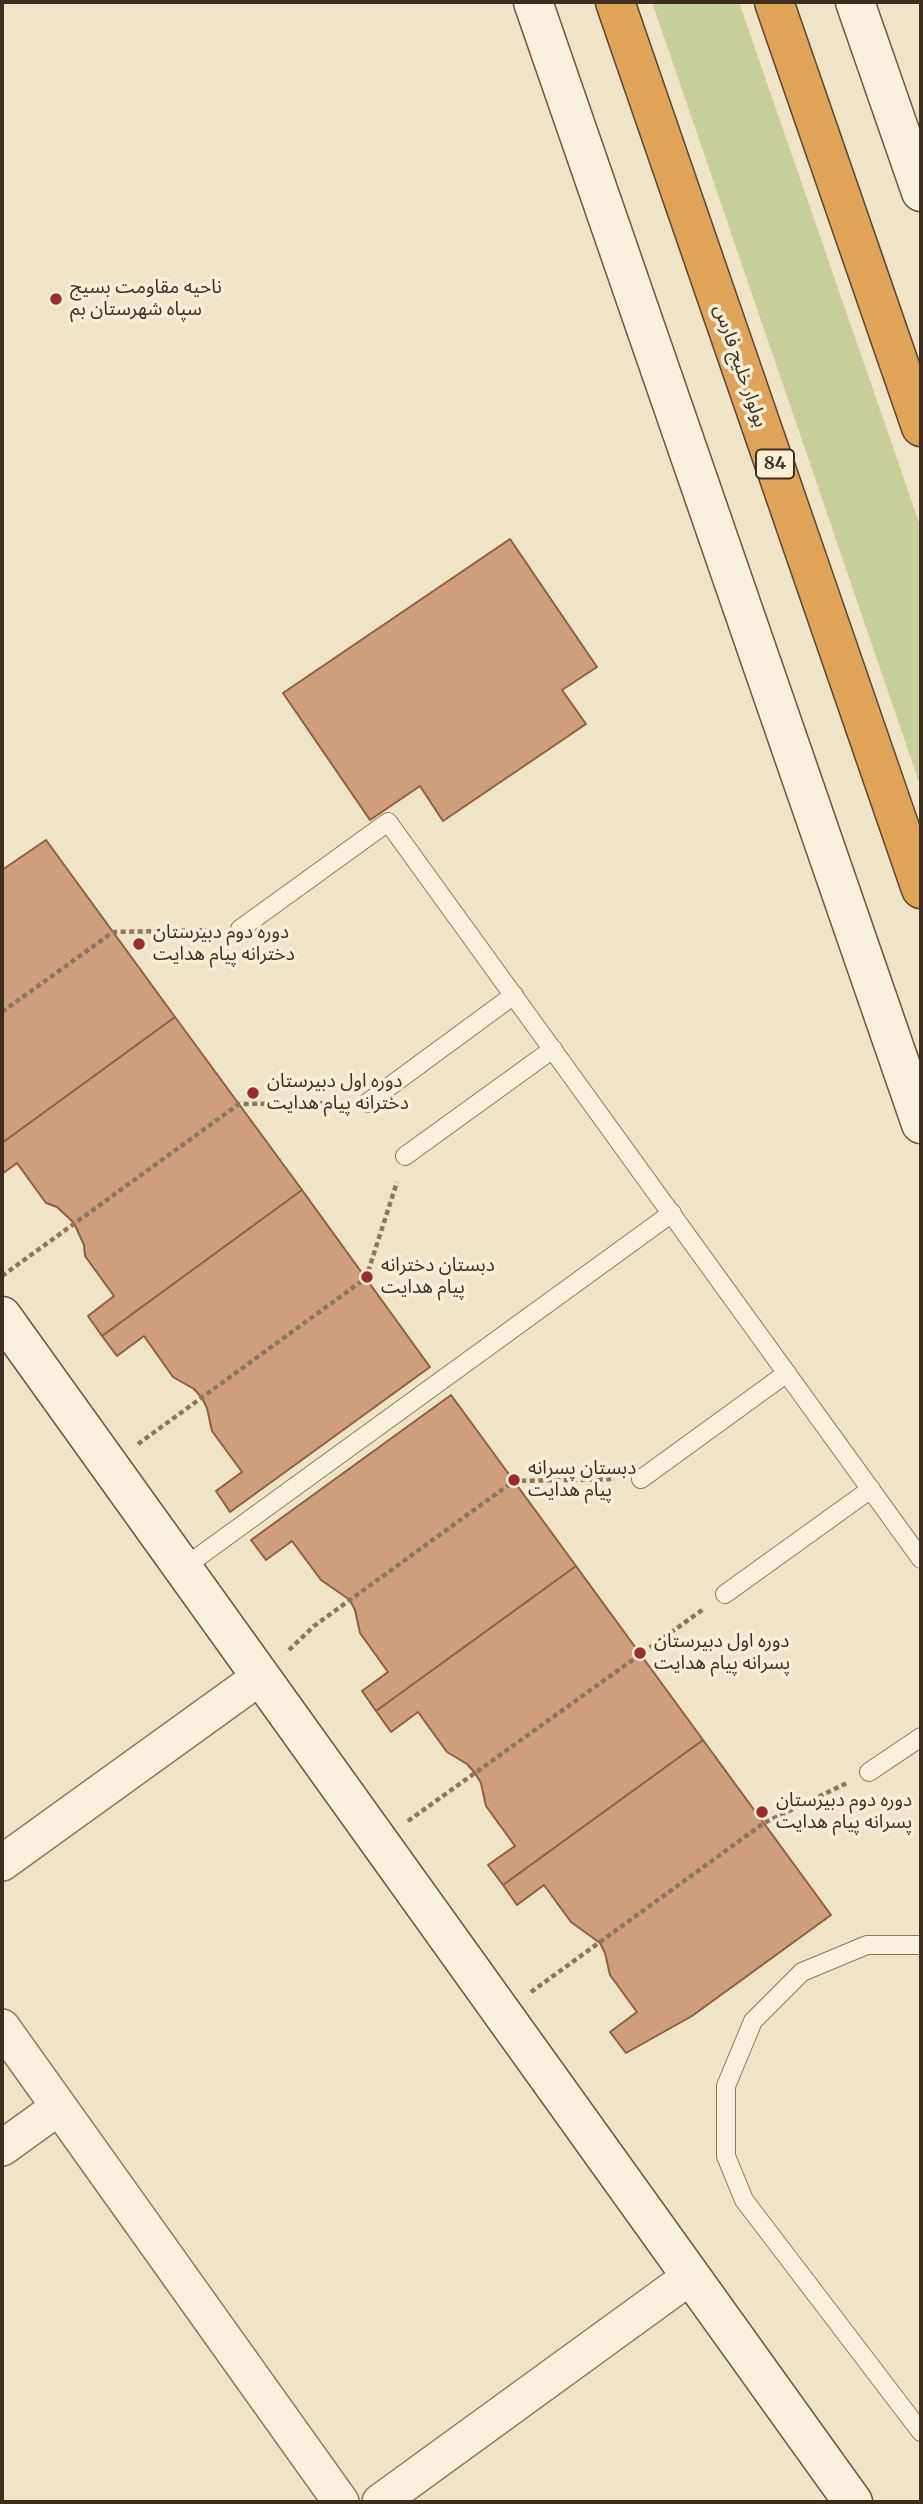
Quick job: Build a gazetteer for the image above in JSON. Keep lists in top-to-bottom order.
{
  "streets": {
    "highway": ["بولوار خلیج فارس", "84"]
  },
  "places": [
    "ناحیه مقاومت بسیج سپاه شهرستان بم",
    "دوره دوم دبیرستان دخترانه پیام هدایت",
    "دوره اول دبیرستان دخترانه پیام هدایت",
    "دبستان دخترانه پیام هدایت",
    "دبستان پسرانه پیام هدایت",
    "دوره اول دبیرستان پسرانه پیام هدایت",
    "دوره دوم دبیرستان پسرانه پیام هدایت"
  ]
}
